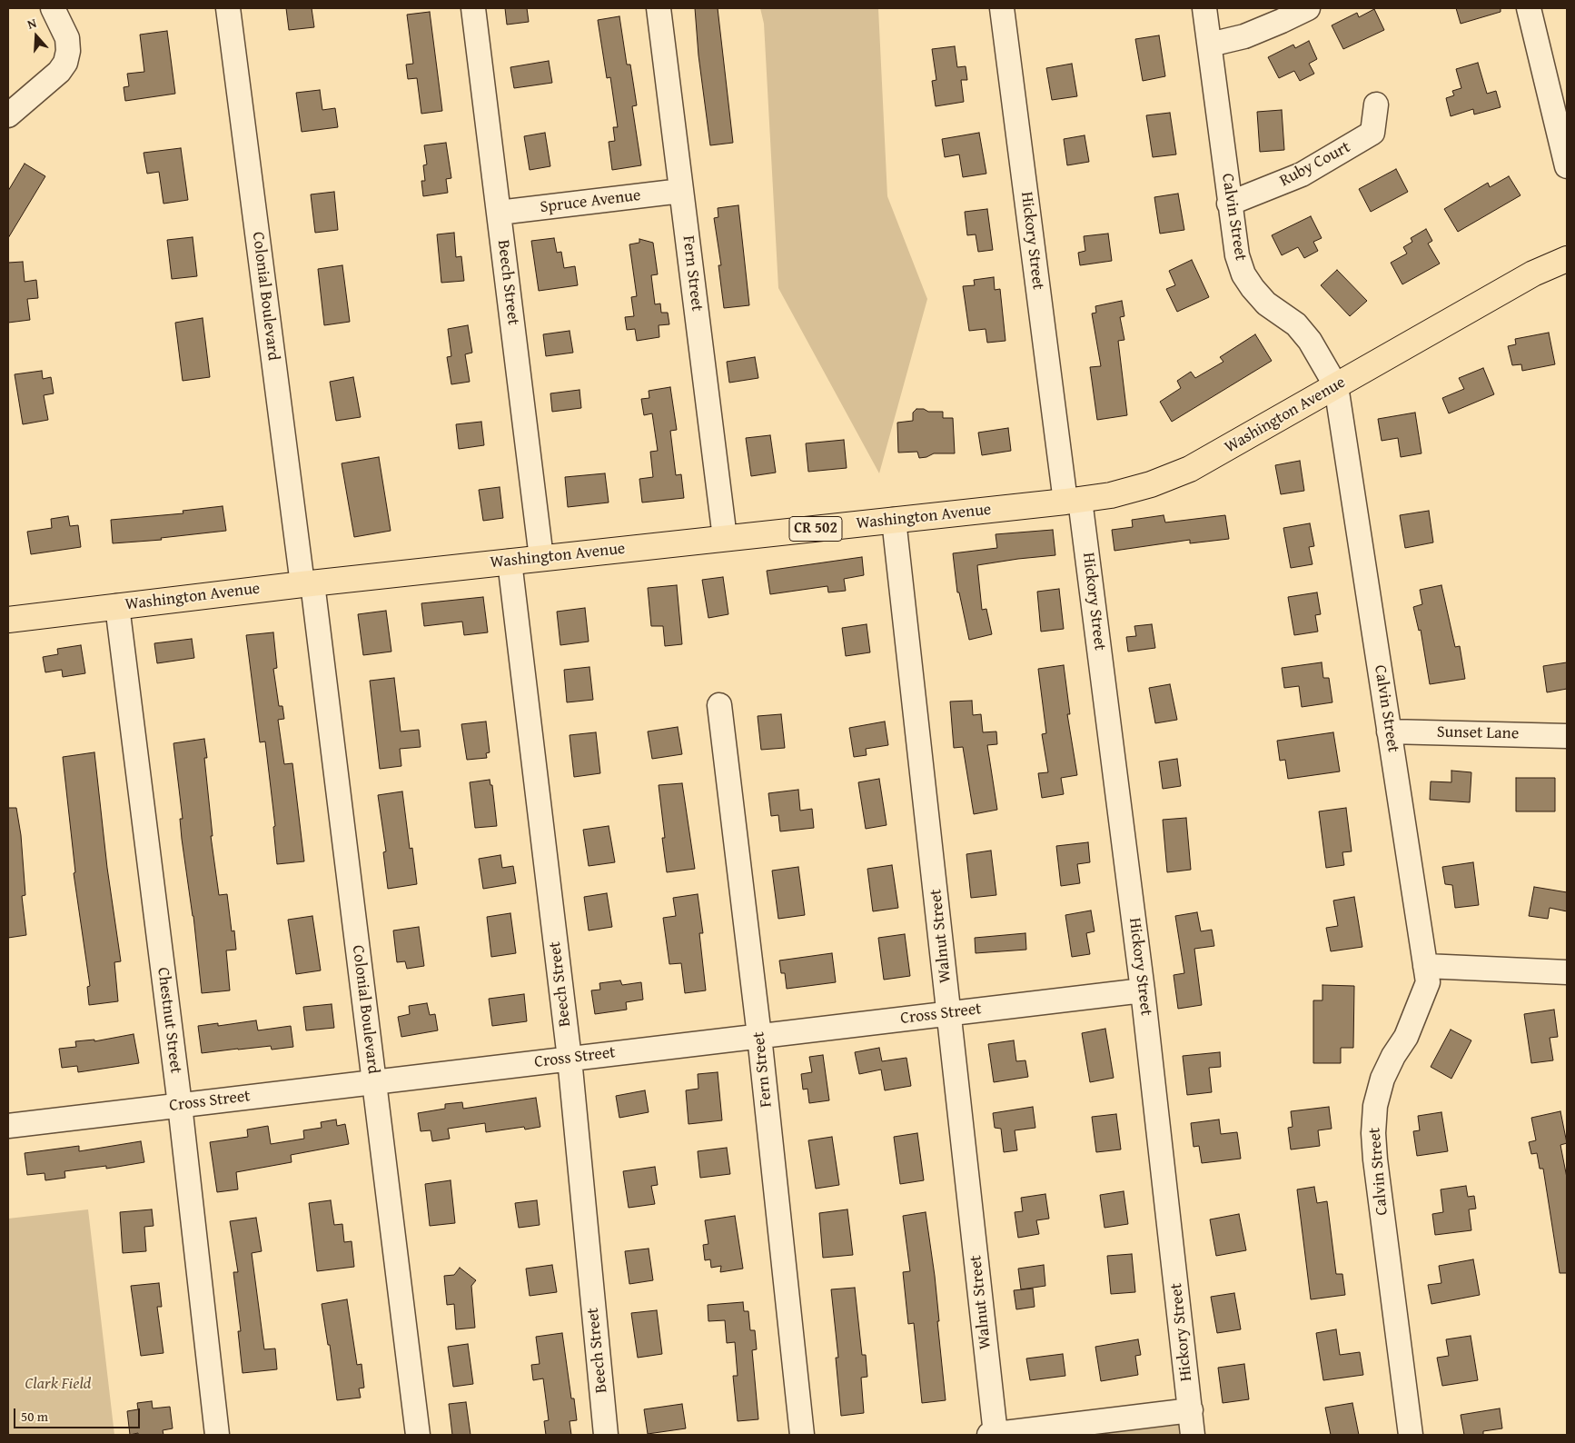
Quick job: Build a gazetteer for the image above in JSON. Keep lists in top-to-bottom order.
{
  "streets": {
    "main road": ["Washington Avenue", "CR 502"],
    "street": [
      "Ruby Court",
      "Spruce Avenue",
      "Calvin Street",
      "Hickory Street",
      "Fern Street",
      "Beech Street",
      "Colonial Boulevard",
      "Sunset Lane",
      "Walnut Street",
      "Cross Street",
      "Chestnut Street"
    ]
  },
  "crossings": [
    ["Ruby Court", "Calvin Street"],
    ["Spruce Avenue", "Fern Street"],
    ["Spruce Avenue", "Beech Street"],
    ["Calvin Street", "Washington Avenue"],
    ["Calvin Street", "Sunset Lane"],
    ["Hickory Street", "Washington Avenue"],
    ["Hickory Street", "Cross Street"],
    ["Fern Street", "Washington Avenue"],
    ["Fern Street", "Cross Street"],
    ["Beech Street", "Washington Avenue"],
    ["Beech Street", "Cross Street"],
    ["Colonial Boulevard", "Washington Avenue"],
    ["Colonial Boulevard", "Cross Street"],
    ["Washington Avenue", "Walnut Street"],
    ["Washington Avenue", "Chestnut Street"],
    ["Walnut Street", "Cross Street"],
    ["Cross Street", "Chestnut Street"]
  ],
  "parks": ["Clark Field"],
  "scale_bar": "50 m",
  "north": "top"
}
